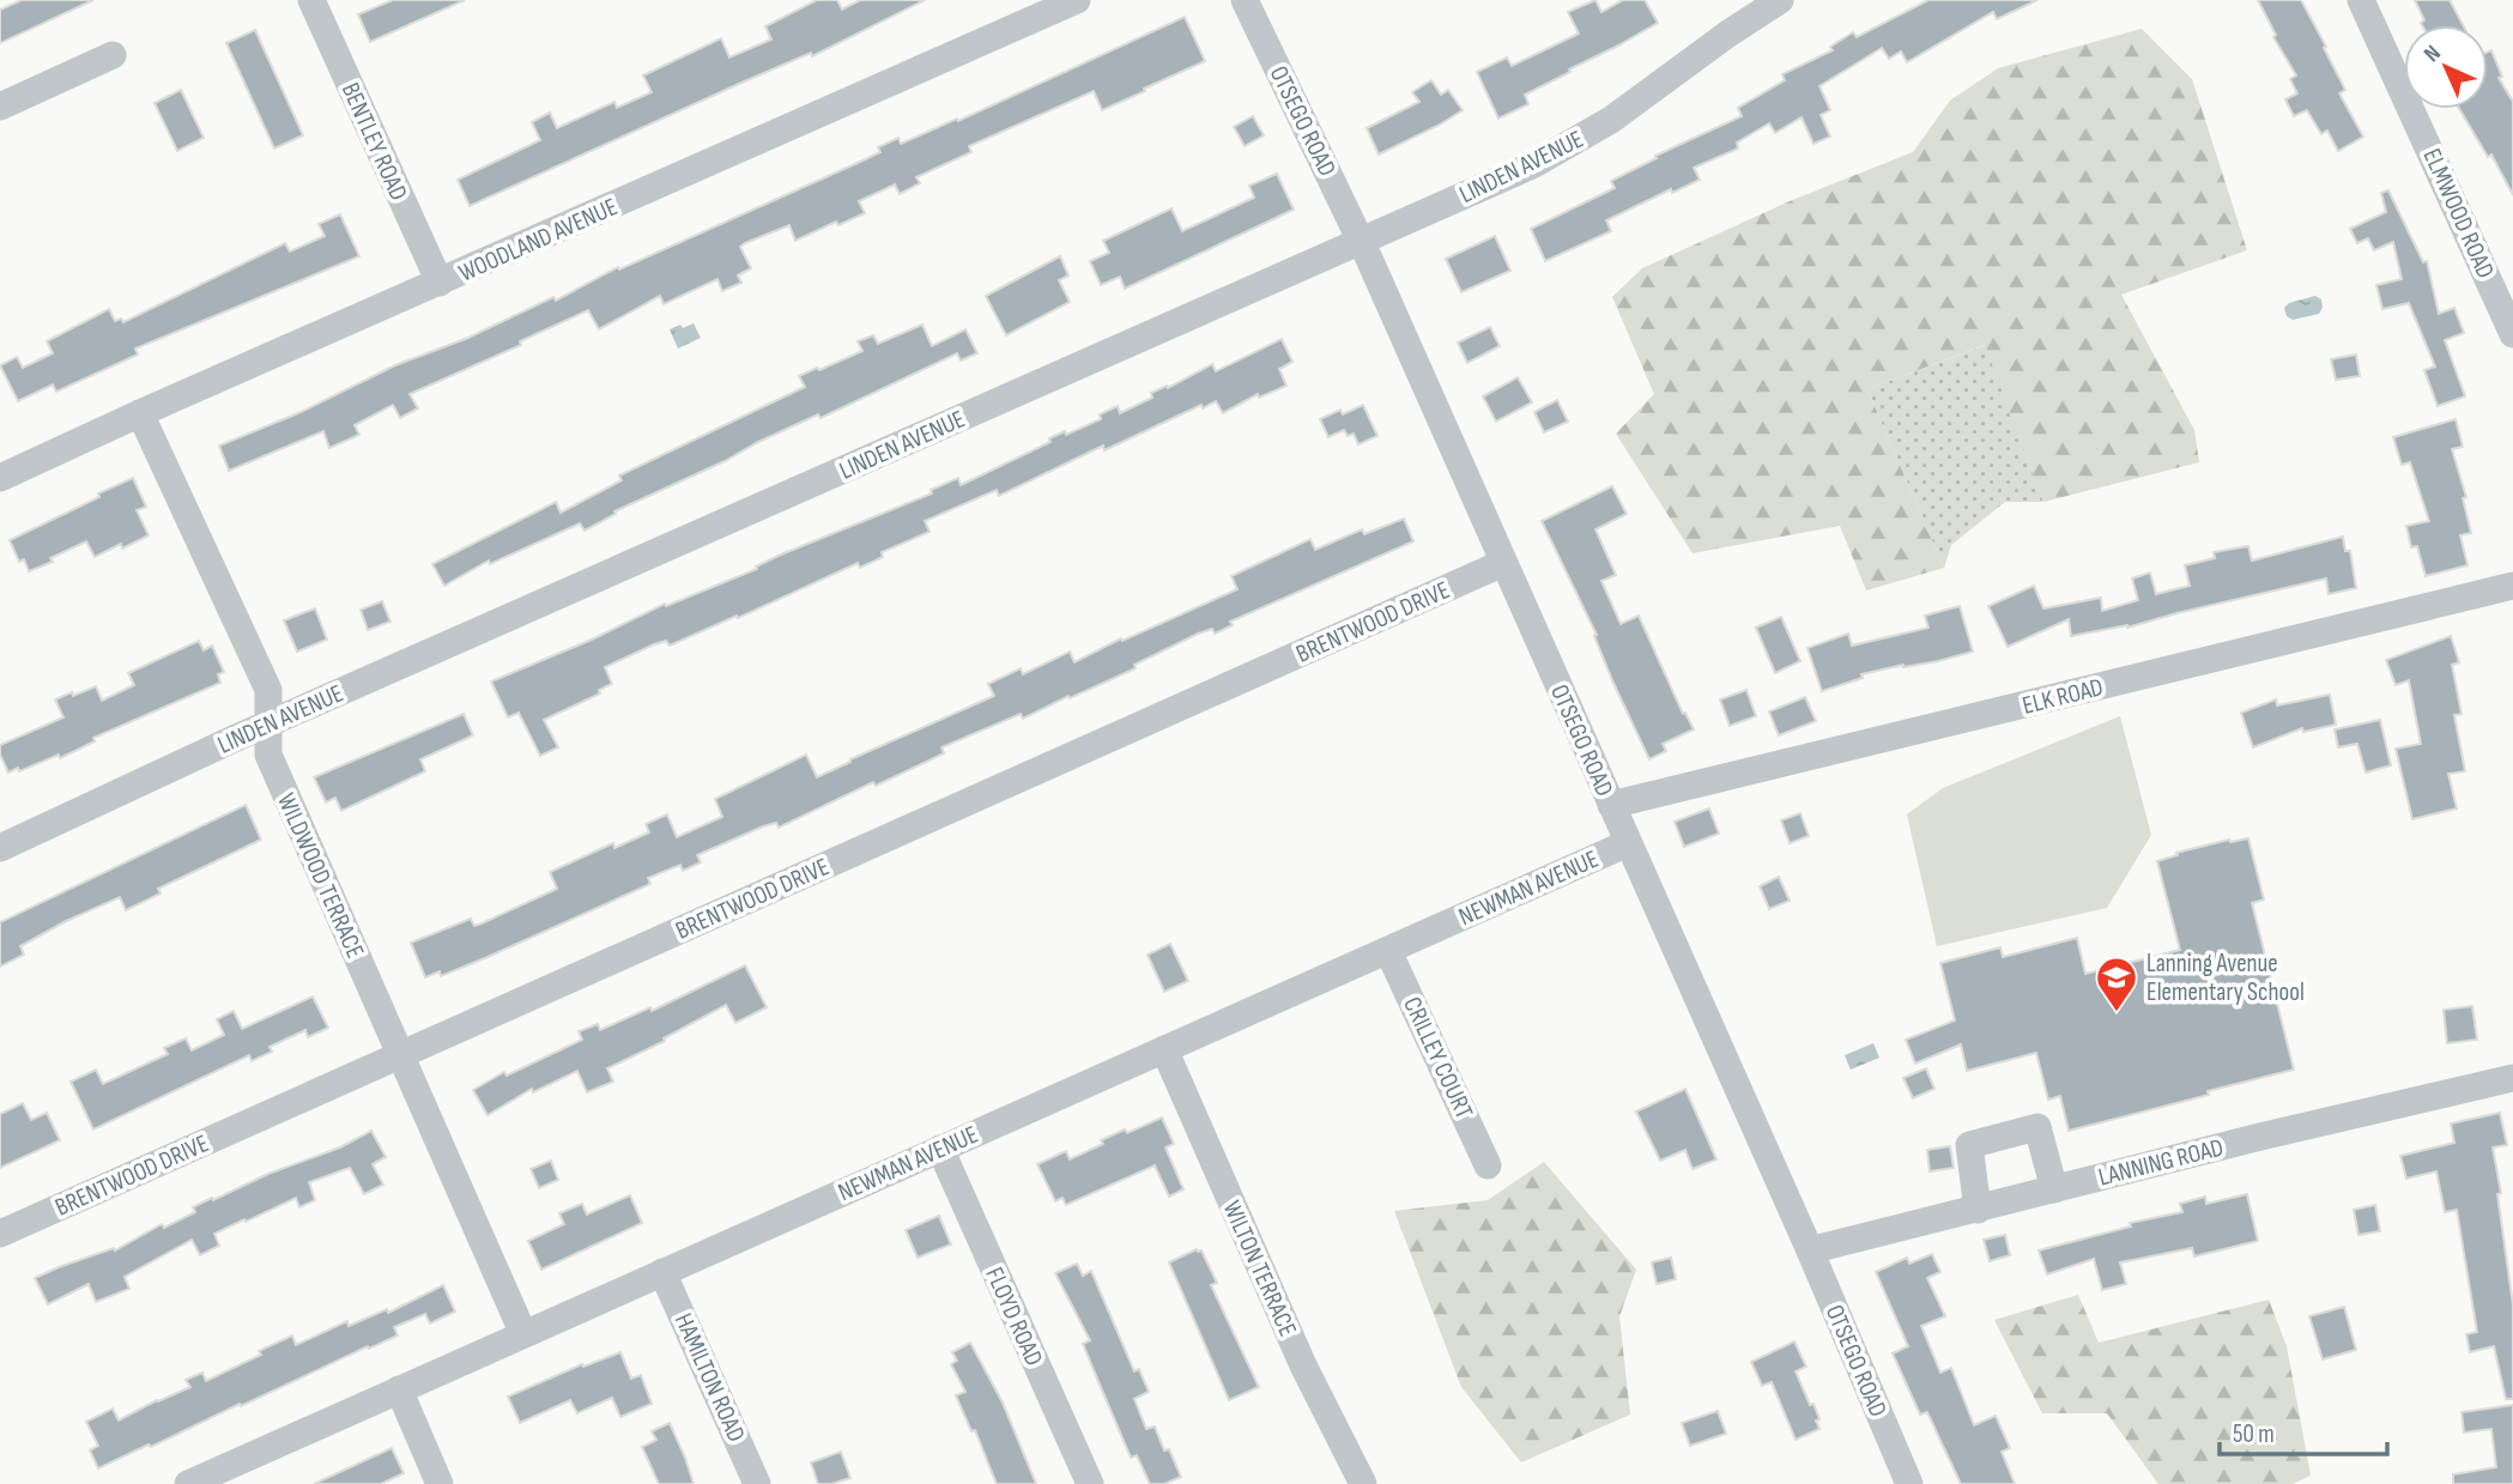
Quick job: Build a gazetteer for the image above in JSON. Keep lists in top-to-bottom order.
{
  "streets": {
    "street": [
      "OTSEGO ROAD",
      "BENTLEY ROAD",
      "LINDEN AVENUE",
      "ELMWOOD ROAD",
      "WOODLAND AVENUE",
      "BRENTWOOD DRIVE",
      "ELK ROAD",
      "WILDWOOD TERRACE",
      "NEWMAN AVENUE",
      "CRILLEY COURT",
      "LANNING ROAD",
      "WILTON TERRACE",
      "FLOYD ROAD",
      "HAMILTON ROAD"
    ]
  },
  "crossings": [
    ["OTSEGO ROAD", "LINDEN AVENUE"],
    ["OTSEGO ROAD", "BRENTWOOD DRIVE"],
    ["OTSEGO ROAD", "ELK ROAD"],
    ["OTSEGO ROAD", "NEWMAN AVENUE"],
    ["OTSEGO ROAD", "LANNING ROAD"],
    ["BENTLEY ROAD", "WOODLAND AVENUE"],
    ["LINDEN AVENUE", "WILDWOOD TERRACE"],
    ["WOODLAND AVENUE", "WILDWOOD TERRACE"],
    ["BRENTWOOD DRIVE", "WILDWOOD TERRACE"],
    ["WILDWOOD TERRACE", "NEWMAN AVENUE"],
    ["NEWMAN AVENUE", "CRILLEY COURT"],
    ["NEWMAN AVENUE", "WILTON TERRACE"],
    ["NEWMAN AVENUE", "FLOYD ROAD"],
    ["NEWMAN AVENUE", "HAMILTON ROAD"]
  ],
  "places": {
    "school or university": ["Lanning Avenue Elementary School"]
  },
  "scale_bar": "50 m",
  "north": "top left"
}
